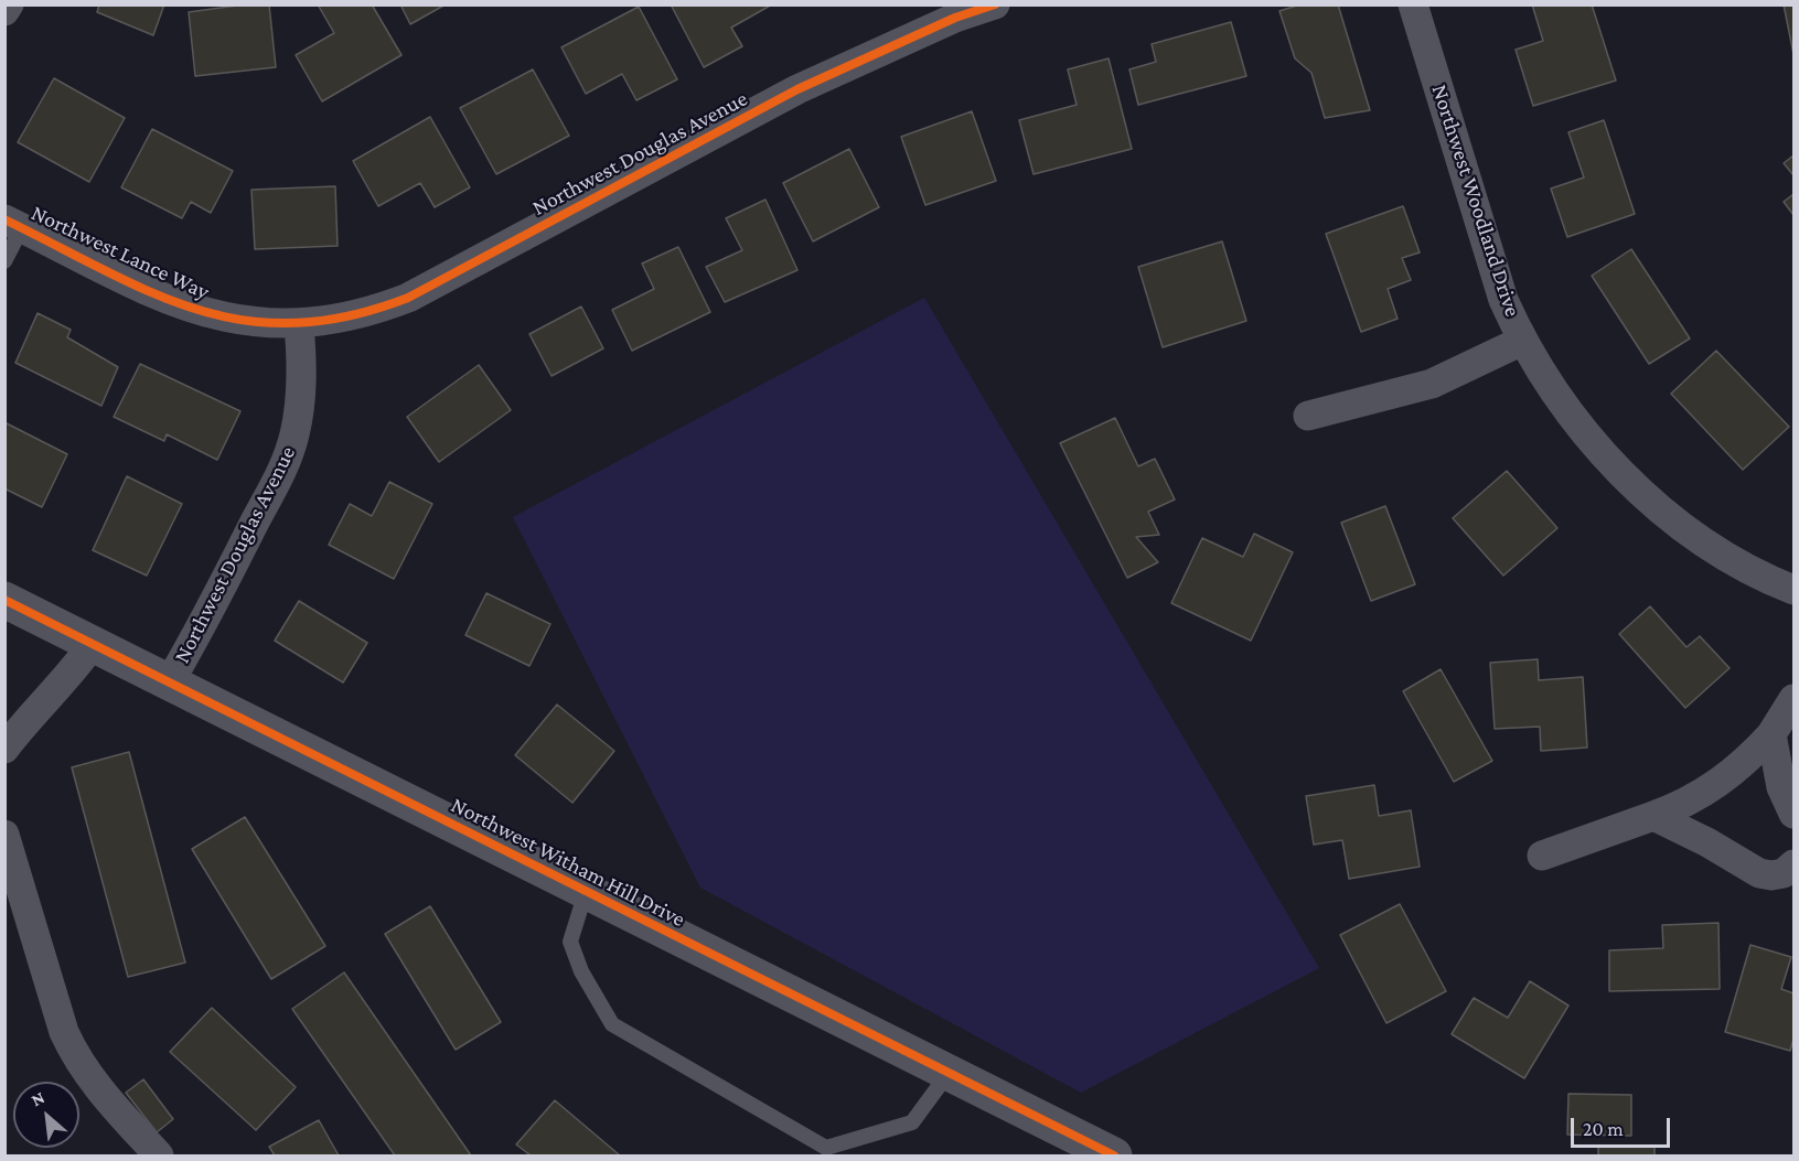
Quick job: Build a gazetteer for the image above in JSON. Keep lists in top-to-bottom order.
{
  "streets": {
    "street": [
      "Northwest Douglas Avenue",
      "Northwest Woodland Drive",
      "Northwest Lance Way",
      "Northwest Witham Hill Drive"
    ]
  },
  "crossings": [
    ["Northwest Douglas Avenue", "Northwest Lance Way"],
    ["Northwest Douglas Avenue", "Northwest Witham Hill Drive"]
  ],
  "scale_bar": "20 m",
  "north": "top left"
}
